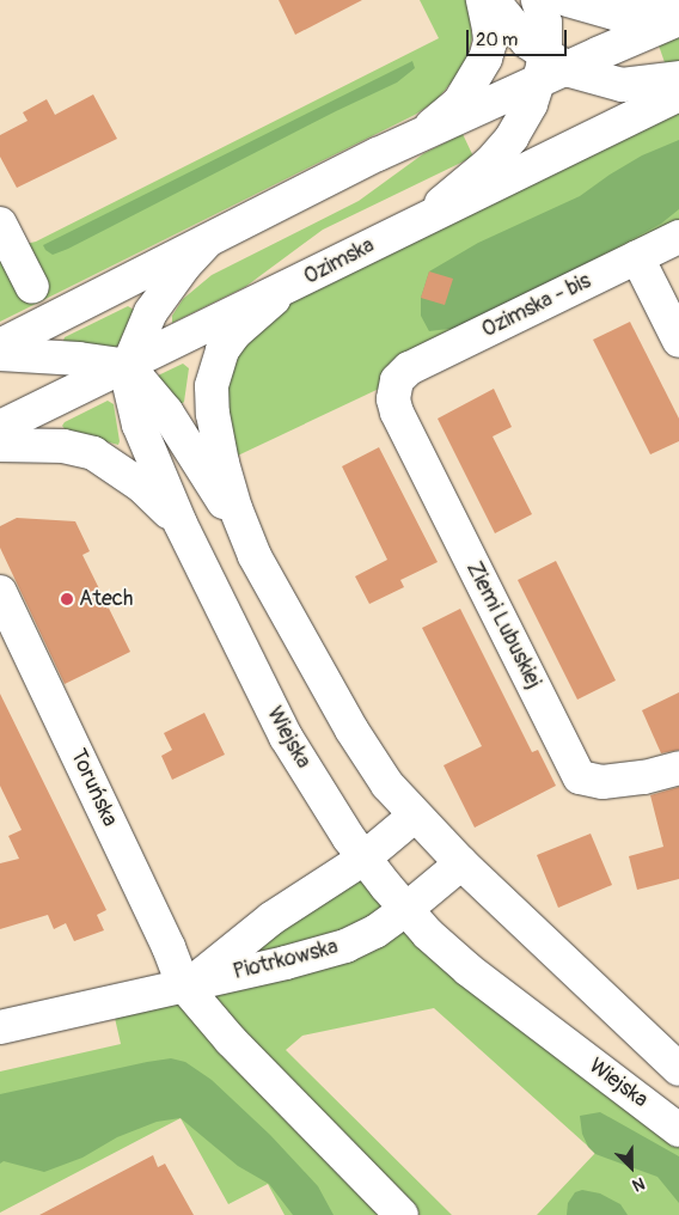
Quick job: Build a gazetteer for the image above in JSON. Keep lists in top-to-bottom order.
{
  "streets": {
    "street": [
      "Ozimska",
      "Ozimska - bis",
      "Ziemi Lubuskiej",
      "Wiejska",
      "Toruńska",
      "Piotrkowska"
    ]
  },
  "crossings": [
    ["Ozimska", "Wiejska"],
    ["Ozimska - bis", "Ziemi Lubuskiej"],
    ["Wiejska", "Piotrkowska"],
    ["Toruńska", "Piotrkowska"]
  ],
  "places": ["Atech"],
  "scale_bar": "20 m",
  "north": "bottom right"
}
